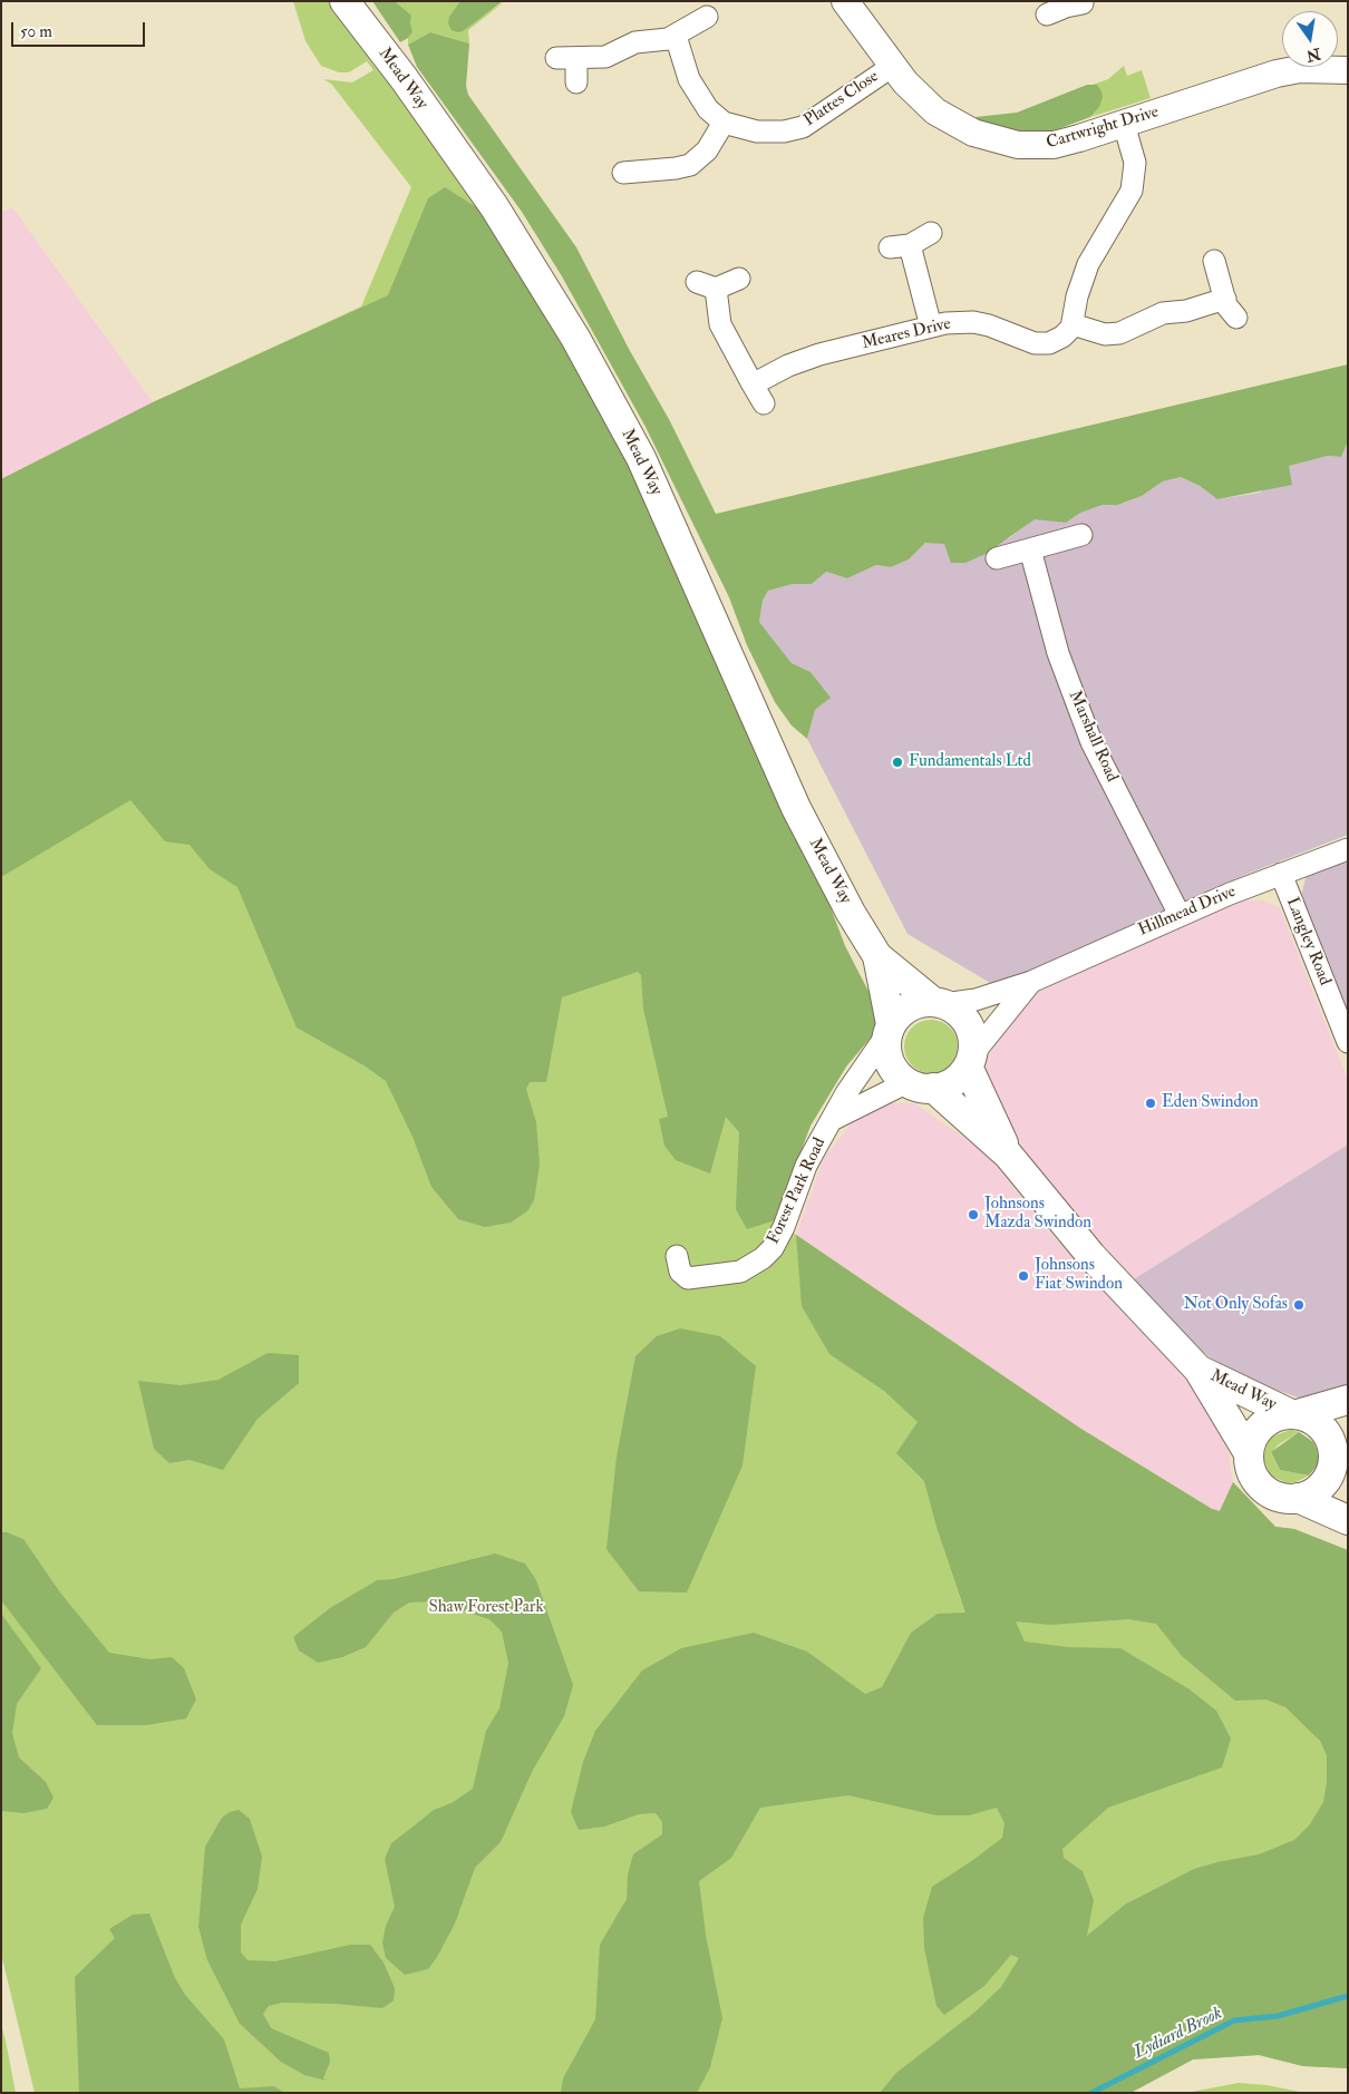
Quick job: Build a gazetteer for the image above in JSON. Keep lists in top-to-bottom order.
{
  "streets": {
    "main road": ["Mead Way"],
    "street": [
      "Plattes Close",
      "Cartwright Drive",
      "Meares Drive",
      "Marshall Road",
      "Hillmead Drive",
      "Langley Road",
      "Forest Park Road"
    ]
  },
  "crossings": [
    ["Mead Way", "Hillmead Drive"],
    ["Mead Way", "Forest Park Road"],
    ["Plattes Close", "Cartwright Drive"],
    ["Marshall Road", "Hillmead Drive"],
    ["Hillmead Drive", "Langley Road"],
    ["Hillmead Drive", "Forest Park Road"]
  ],
  "water": ["Lydiard Brook"],
  "parks": ["Shaw Forest Park"],
  "places": [
    "Fundamentals Ltd",
    "Eden Swindon",
    "Johnsons Mazda Swindon",
    "Johnsons Fiat Swindon",
    "Not Only Sofas"
  ],
  "scale_bar": "50 m",
  "north": "bottom"
}
